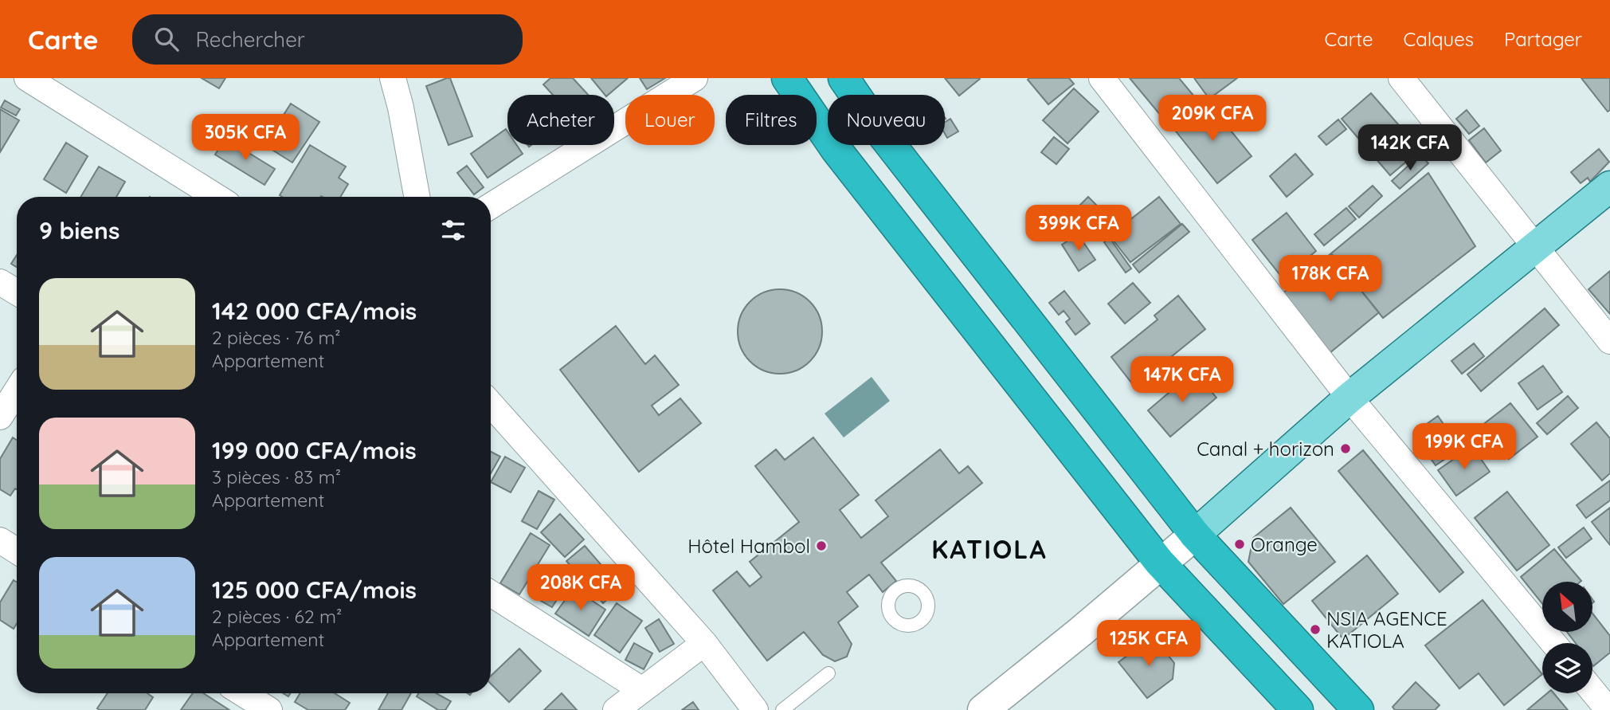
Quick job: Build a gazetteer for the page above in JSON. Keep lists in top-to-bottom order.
{
  "districts": ["KATIOLA"],
  "places": [
    "Canal + horizon",
    "Orange",
    "Hôtel Hambol",
    "NSIA AGENCE KATIOLA"
  ],
  "north": "top left",
  "page": {
    "header": "Carte",
    "search": "Rechercher",
    "nav": ["Carte", "Calques", "Partager"],
    "price": [
      "209K CFA",
      "305K CFA",
      "142K CFA",
      "399K CFA",
      "178K CFA",
      "147K CFA",
      "199K CFA",
      "208K CFA",
      "125K CFA"
    ],
    "chip": [
      "Acheter",
      "Louer",
      "Filtres",
      "Nouveau"
    ],
    "heading": "9 biens",
    "list": [
      {
        "name": "142 000 CFA/mois",
        "note": "2 pièces · 76 m² · Appartement"
      },
      {
        "name": "199 000 CFA/mois",
        "note": "3 pièces · 83 m² · Appartement"
      },
      {
        "name": "125 000 CFA/mois",
        "note": "2 pièces · 62 m² · Appartement"
      }
    ]
  }
}
